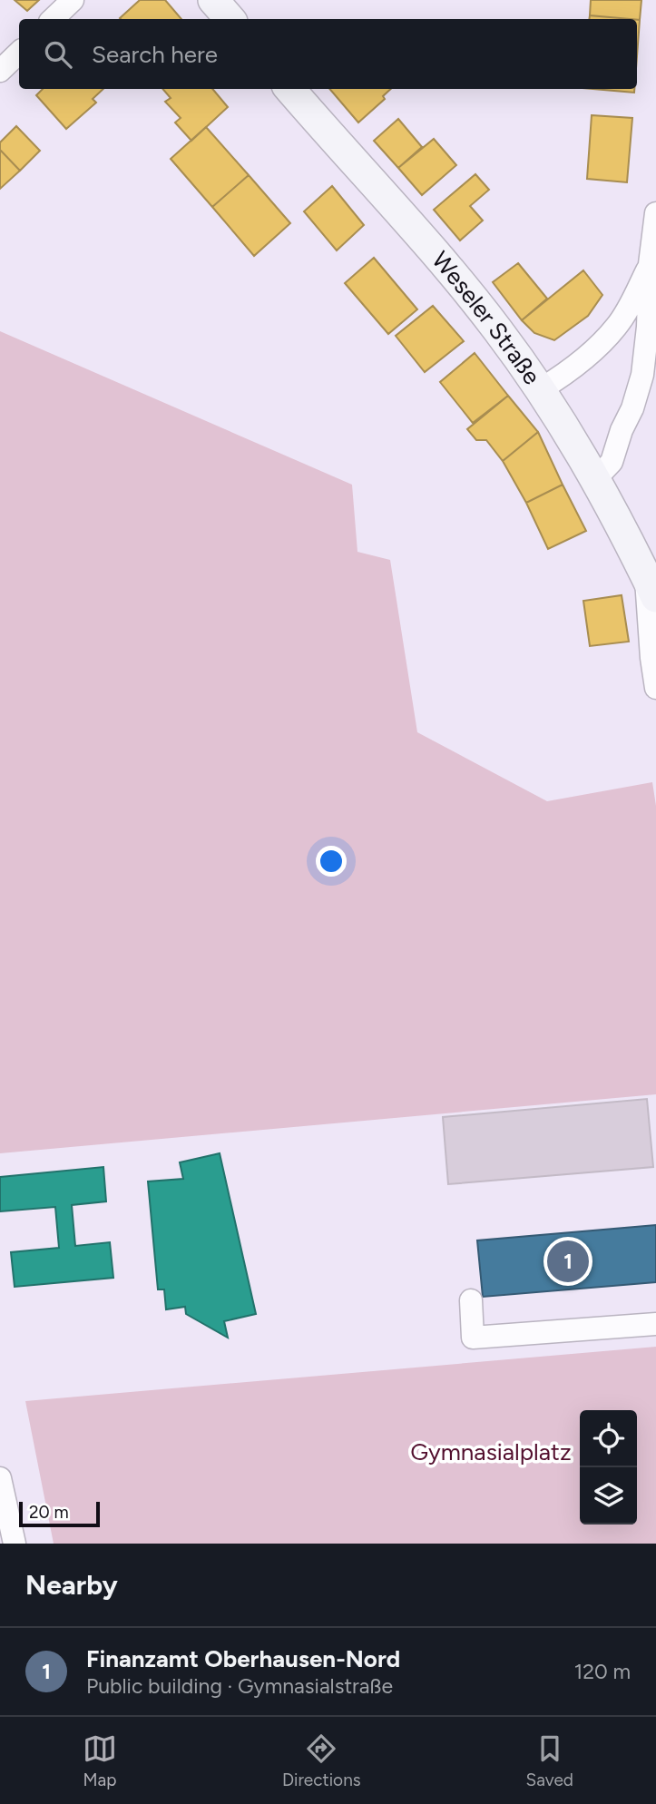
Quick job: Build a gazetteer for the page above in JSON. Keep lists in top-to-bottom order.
{
  "streets": {
    "main road": ["Weseler Straße"]
  },
  "parks": ["Gymnasialplatz"],
  "scale_bar": "20 m",
  "page": {
    "search": "Search here",
    "pins": "1",
    "scale": "20 m",
    "heading": "Nearby",
    "list": [
      {
        "mark": "1",
        "name": "Finanzamt Oberhausen-Nord",
        "note": "Public building · Gymnasialstraße",
        "value": "120 m"
      }
    ],
    "nav": ["Map", "Directions", "Saved"]
  }
}
